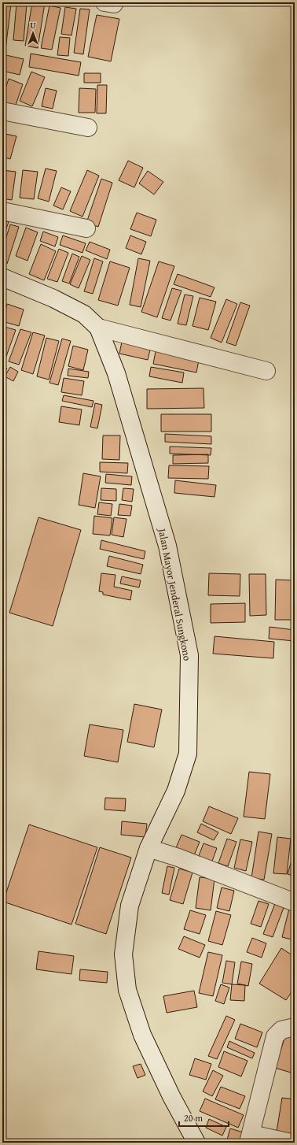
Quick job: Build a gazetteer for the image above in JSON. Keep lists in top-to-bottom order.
{
  "streets": {
    "main road": ["Jalan Mayor Jenderal Sungkono"]
  },
  "scale_bar": "20 m",
  "north": "top"
}
